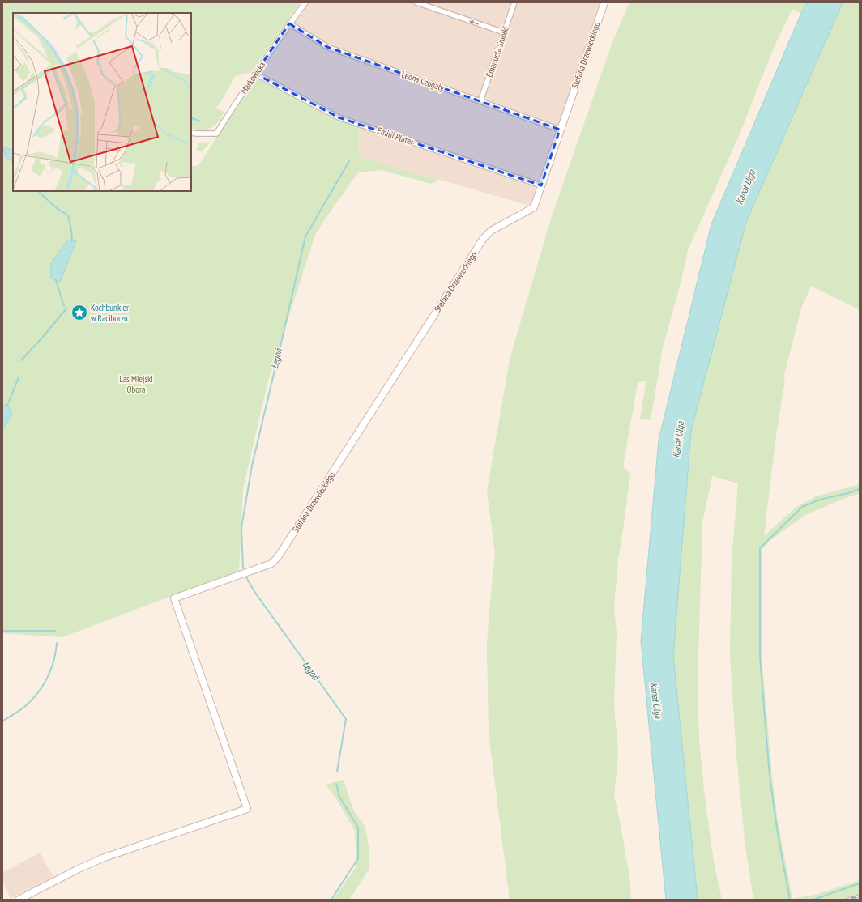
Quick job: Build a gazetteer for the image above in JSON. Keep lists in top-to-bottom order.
{
  "streets": {
    "street": [
      "Emanuela Smołki",
      "Stefana Drzewieckiego",
      "Markowicka",
      "Leona Czogały",
      "Emilii Plater"
    ]
  },
  "crossings": [
    ["Emanuela Smołki", "Leona Czogały"],
    ["Stefana Drzewieckiego", "Leona Czogały"],
    ["Stefana Drzewieckiego", "Emilii Plater"],
    ["Markowicka", "Leona Czogały"],
    ["Markowicka", "Emilii Plater"]
  ],
  "water": ["Kanał Ulga", "Łęgoń"],
  "parks": ["Las Miejski Obora"],
  "places": {
    "place": ["Kochbunkier w Raciborzu"]
  }
}
